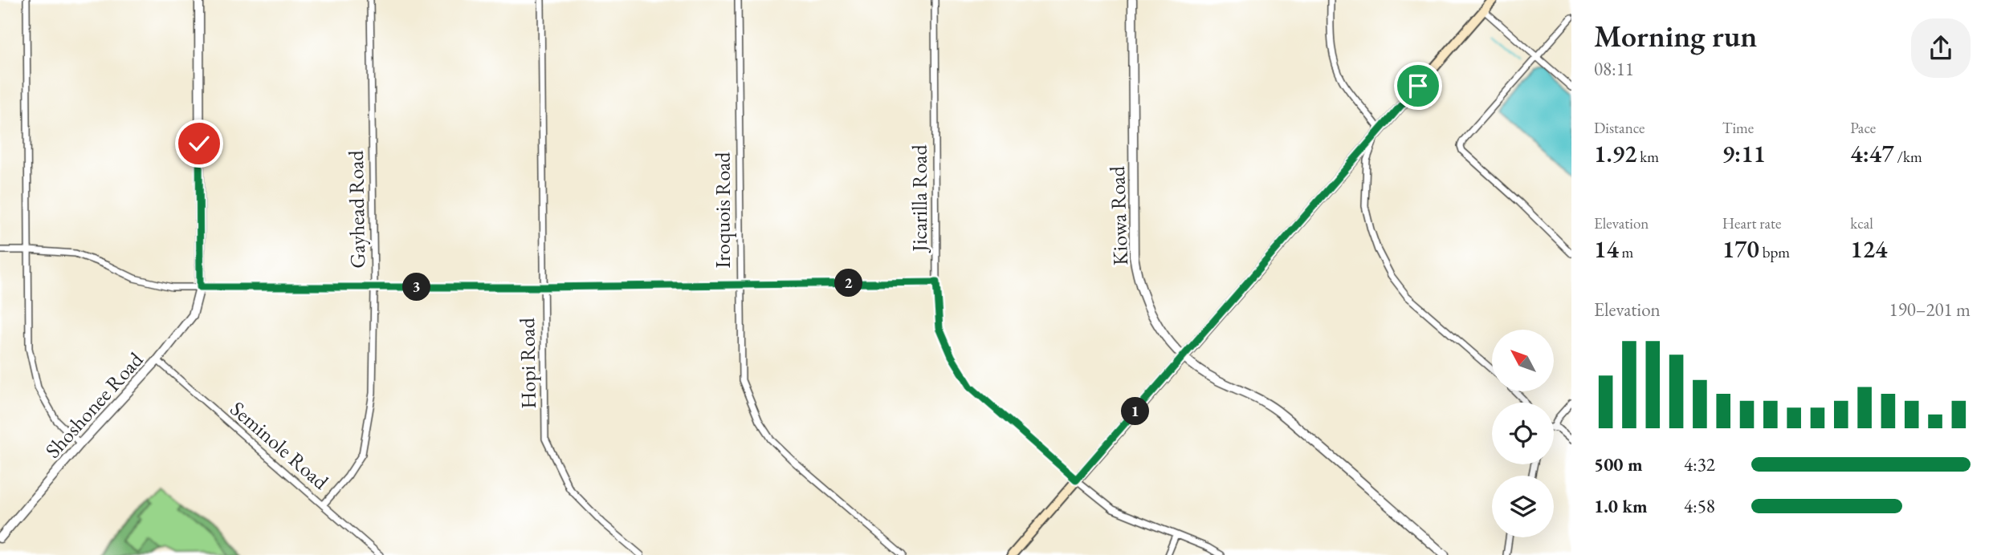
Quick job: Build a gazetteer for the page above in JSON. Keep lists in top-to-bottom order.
{
  "streets": {
    "street": [
      "Jicarilla Road",
      "Gayhead Road",
      "Iroquois Road",
      "Kiowa Road",
      "Hopi Road",
      "Shoshonee Road",
      "Seminole Road"
    ]
  },
  "crossings": [
    ["Gayhead Road", "Seminole Road"],
    ["Shoshonee Road", "Seminole Road"]
  ],
  "north": "top left",
  "page": {
    "heading": ["Morning run", "08:11"],
    "stats": [
      ["Distance", "1.92 km"],
      ["Time", "9:11"],
      ["Pace", "4:47 /km"],
      ["Elevation", "14 m"],
      ["Heart rate", "170 bpm"],
      ["kcal", "124"]
    ],
    "pins": ["2", "3", "1"],
    "chart": ["Elevation", "190–201 m"],
    "list": [
      {
        "name": "500 m",
        "note": "4:32"
      },
      {
        "name": "1.0 km",
        "note": "4:58"
      }
    ]
  }
}
